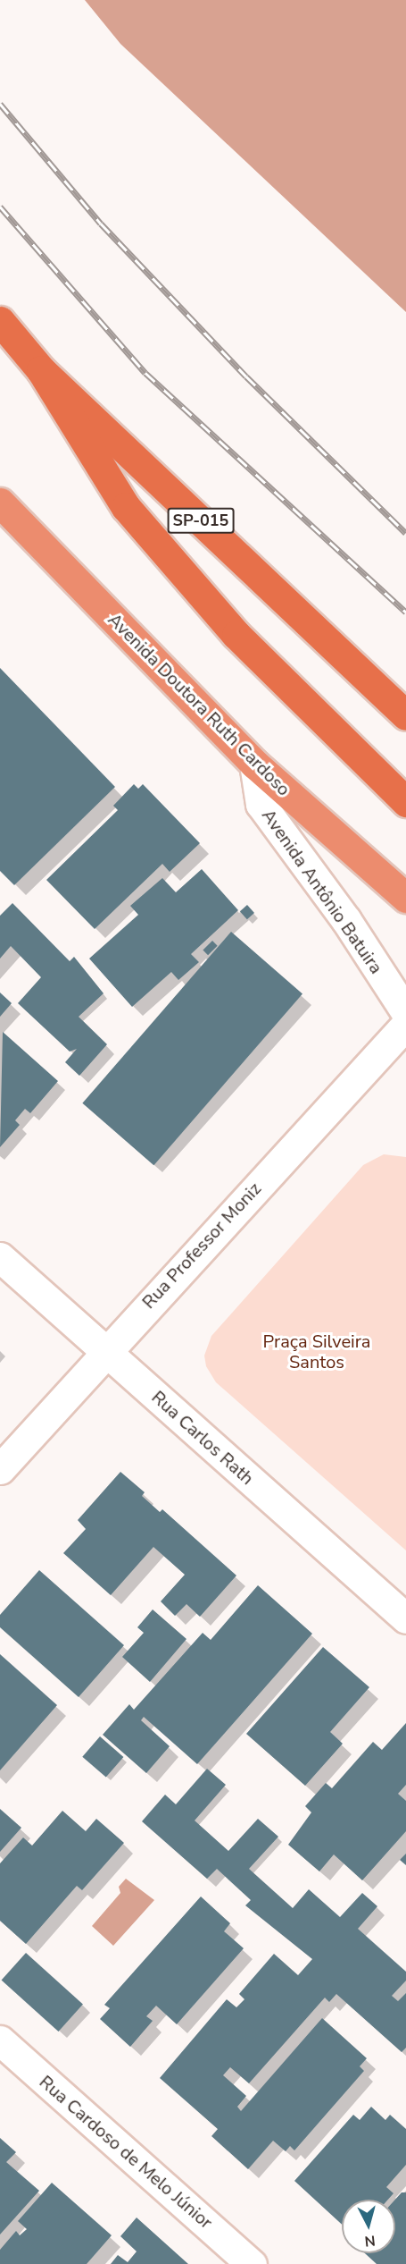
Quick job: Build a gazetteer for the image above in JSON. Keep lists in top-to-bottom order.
{
  "streets": {
    "highway": ["SP-015", "Avenida Doutora Ruth Cardoso"],
    "street": [
      "Avenida Antônio Batuira",
      "Rua Professor Moniz",
      "Rua Carlos Rath",
      "Rua Cardoso de Melo Júnior"
    ]
  },
  "crossings": [
    ["Avenida Doutora Ruth Cardoso", "Avenida Antônio Batuira"],
    ["Rua Professor Moniz", "Rua Carlos Rath"]
  ],
  "parks": ["Praça Silveira Santos"],
  "north": "bottom"
}
